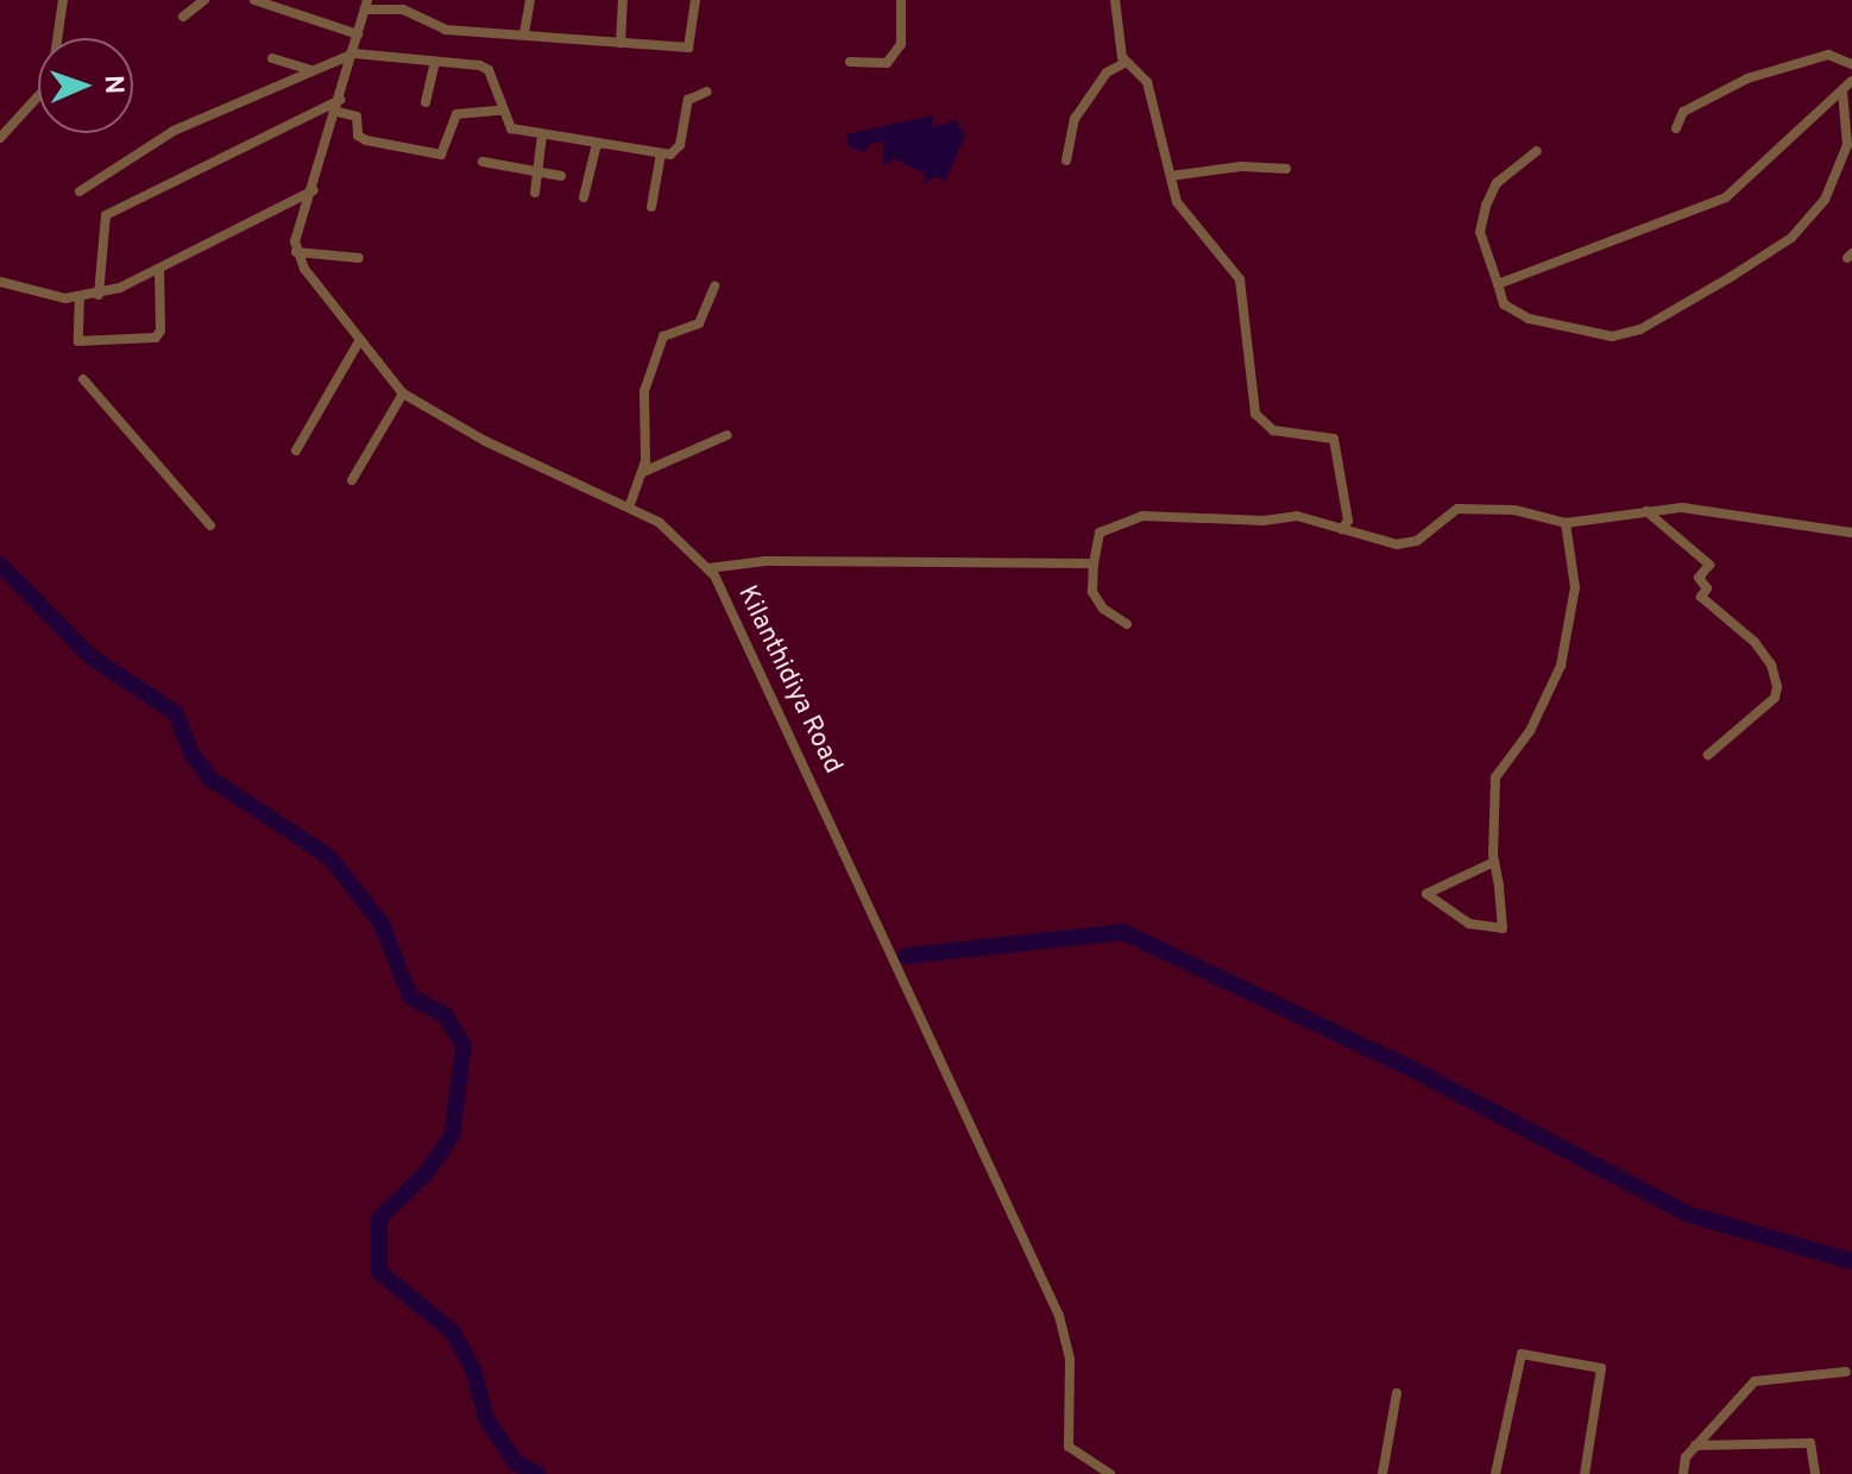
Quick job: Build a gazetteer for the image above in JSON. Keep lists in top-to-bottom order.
{
  "streets": {
    "street": ["Kilanthidiya Road"]
  },
  "north": "right"
}
